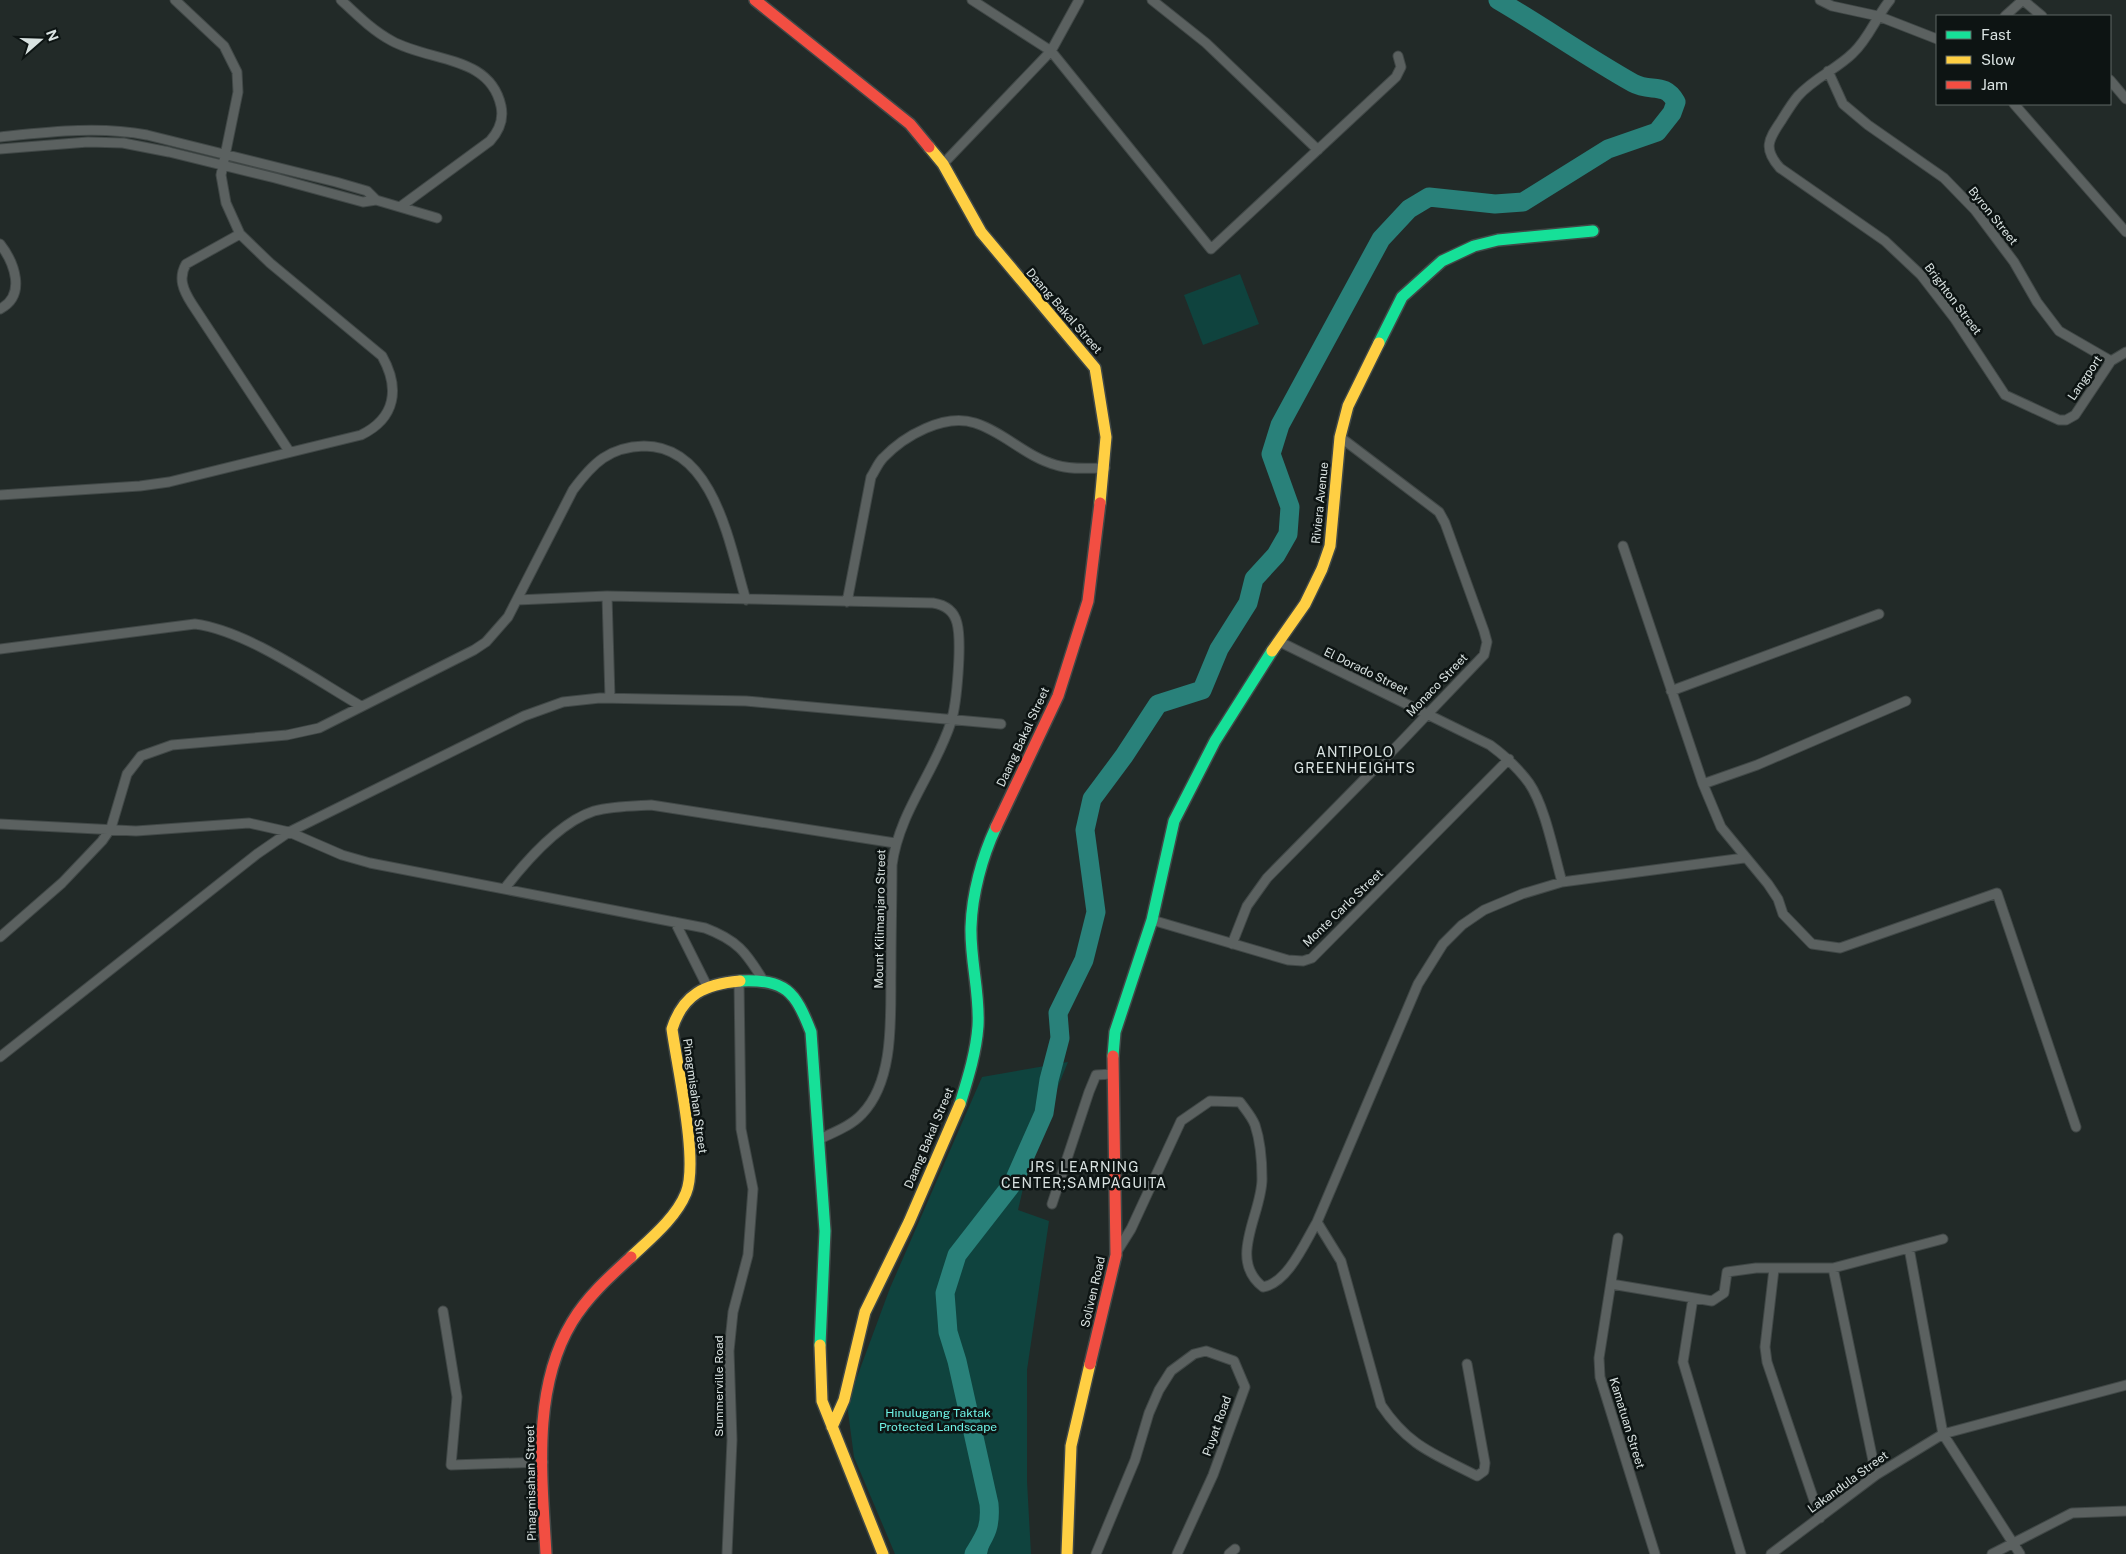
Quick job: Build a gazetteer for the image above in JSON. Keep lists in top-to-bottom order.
{
  "streets": {
    "street": [
      "Byron Street",
      "Brighton Street",
      "Daang Bakal Street",
      "Langport",
      "Riviera Avenue",
      "El Dorado Street",
      "Monaco Street",
      "Monte Carlo Street",
      "Mount Kilimanjaro Street",
      "Pinagmisahan Street",
      "Soliven Road",
      "Summerville Road",
      "Kamatuan Street",
      "Puyat Road",
      "Lakandula Street"
    ]
  },
  "crossings": [
    ["Byron Street", "Brighton Street"],
    ["Byron Street", "Langport"],
    ["Brighton Street", "Langport"],
    ["Daang Bakal Street", "Pinagmisahan Street"],
    ["Riviera Avenue", "El Dorado Street"],
    ["Riviera Avenue", "Monaco Street"],
    ["Riviera Avenue", "Monte Carlo Street"],
    ["Riviera Avenue", "Soliven Road"],
    ["El Dorado Street", "Monaco Street"],
    ["El Dorado Street", "Monte Carlo Street"],
    ["Monaco Street", "Monte Carlo Street"],
    ["Monte Carlo Street", "Soliven Road"],
    ["Mount Kilimanjaro Street", "Pinagmisahan Street"],
    ["Pinagmisahan Street", "Summerville Road"]
  ],
  "districts": ["ANTIPOLO GREENHEIGHTS", "JRS LEARNING CENTER;SAMPAGUITA"],
  "parks": ["Hinulugang Taktak Protected Landscape"],
  "legend": ["Fast", "Slow", "Jam"],
  "north": "right"
}
